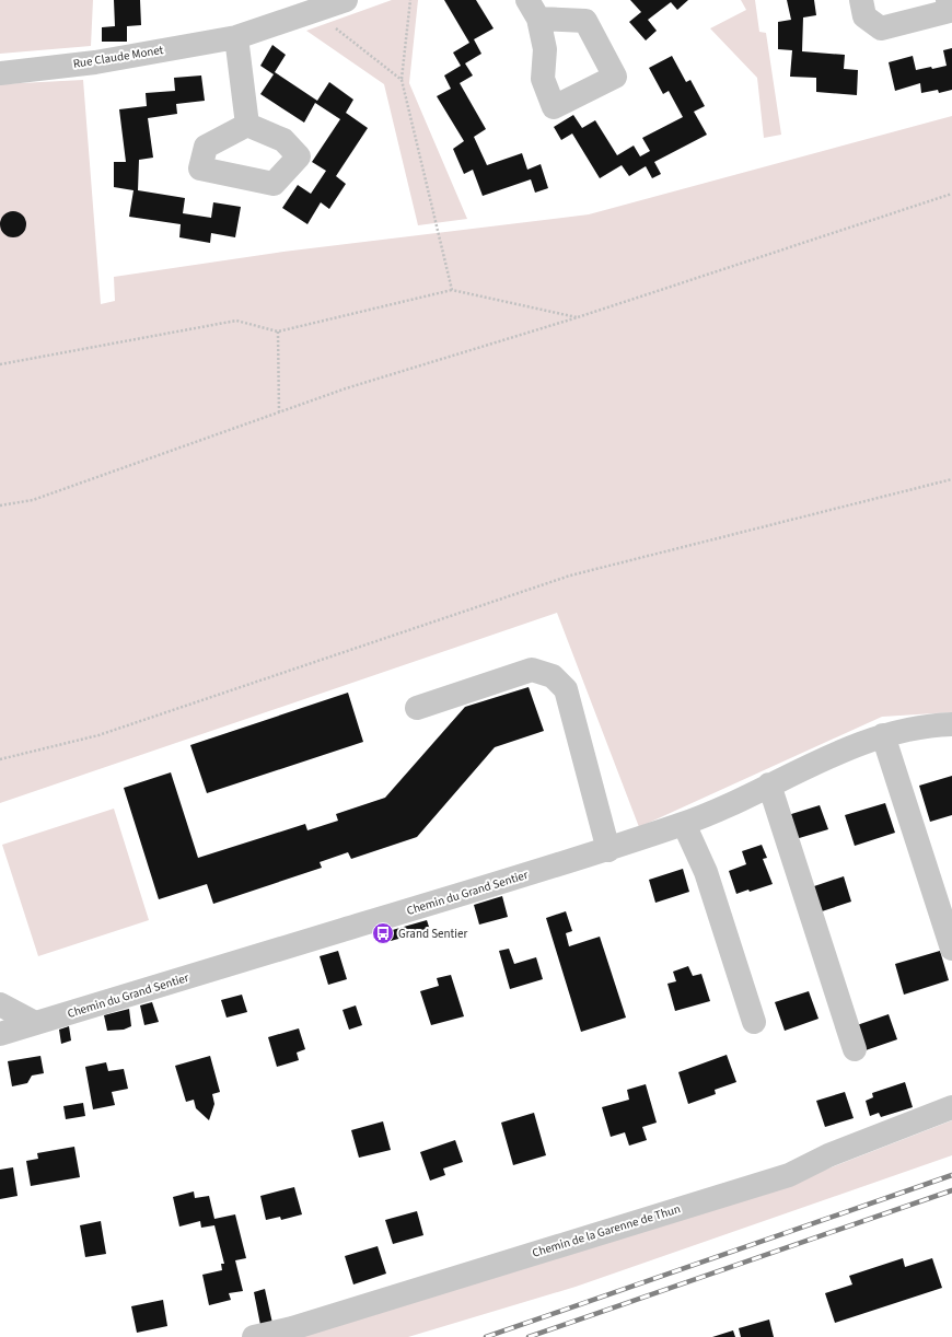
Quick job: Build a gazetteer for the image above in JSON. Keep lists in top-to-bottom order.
{
  "streets": {
    "street": ["Rue Claude Monet", "Chemin du Grand Sentier", "Chemin de la Garenne de Thun"]
  },
  "places": {
    "bus stop": ["Grand Sentier"]
  }
}
